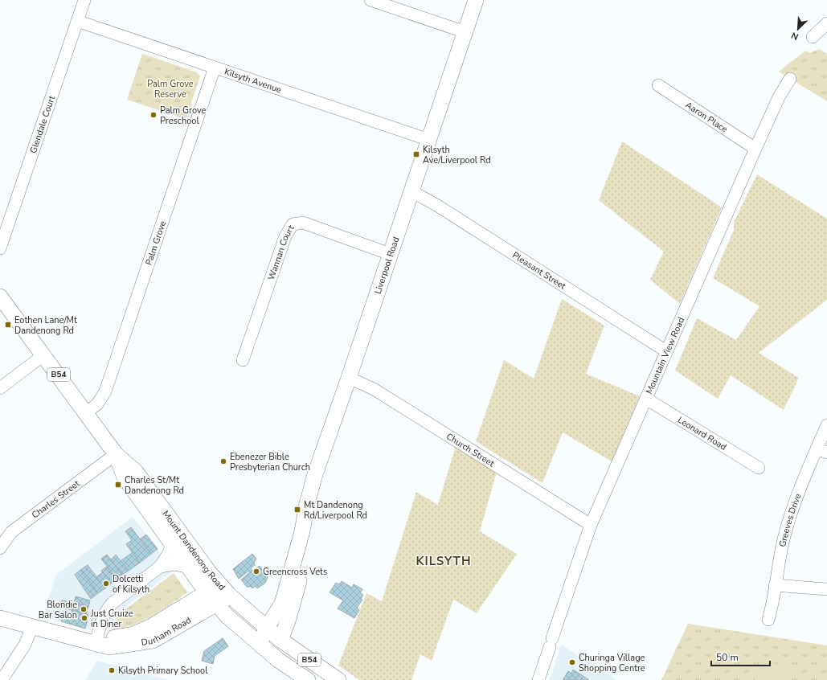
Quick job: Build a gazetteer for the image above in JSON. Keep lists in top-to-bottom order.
{
  "streets": {
    "main road": [
      "Liverpool Road",
      "B54",
      "Mount Dandenong Road",
      "Durham Road"
    ],
    "street": [
      "Kilsyth Avenue",
      "Aaron Place",
      "Glendale Court",
      "Palm Grove",
      "Wannan Court",
      "Pleasant Street",
      "Mountain View Road",
      "Leonard Road",
      "Church Street",
      "Charles Street",
      "Greeves Drive"
    ]
  },
  "crossings": [
    ["Kilsyth Avenue", "Glendale Court"],
    ["Kilsyth Avenue", "Palm Grove"],
    ["Kilsyth Avenue", "Liverpool Road"],
    ["Aaron Place", "Mountain View Road"],
    ["Palm Grove", "Mount Dandenong Road"],
    ["Wannan Court", "Liverpool Road"],
    ["Liverpool Road", "Pleasant Street"],
    ["Liverpool Road", "Church Street"],
    ["Liverpool Road", "Mount Dandenong Road"],
    ["Pleasant Street", "Mountain View Road"],
    ["Mountain View Road", "Leonard Road"],
    ["Mountain View Road", "Church Street"],
    ["Charles Street", "Mount Dandenong Road"],
    ["Mount Dandenong Road", "Durham Road"]
  ],
  "districts": ["KILSYTH"],
  "parks": ["Palm Grove Reserve"],
  "places": {
    "other": [
      "Palm Grove Preschool",
      "Ebenezer Bible Presbyterian Church",
      "Greencross Vets",
      "Dolcetti of Kilsyth",
      "Blondie Bar Salon",
      "Just Cruize in Diner",
      "Churinga Village Shopping Centre",
      "Kilsyth Primary School"
    ],
    "transit": [
      "Kilsyth Ave/Liverpool Rd",
      "Eothen Lane/Mt Dandenong Rd",
      "Charles St/Mt Dandenong Rd",
      "Mt Dandenong Rd/Liverpool Rd"
    ]
  },
  "scale_bar": "50 m",
  "north": "bottom left"
}
